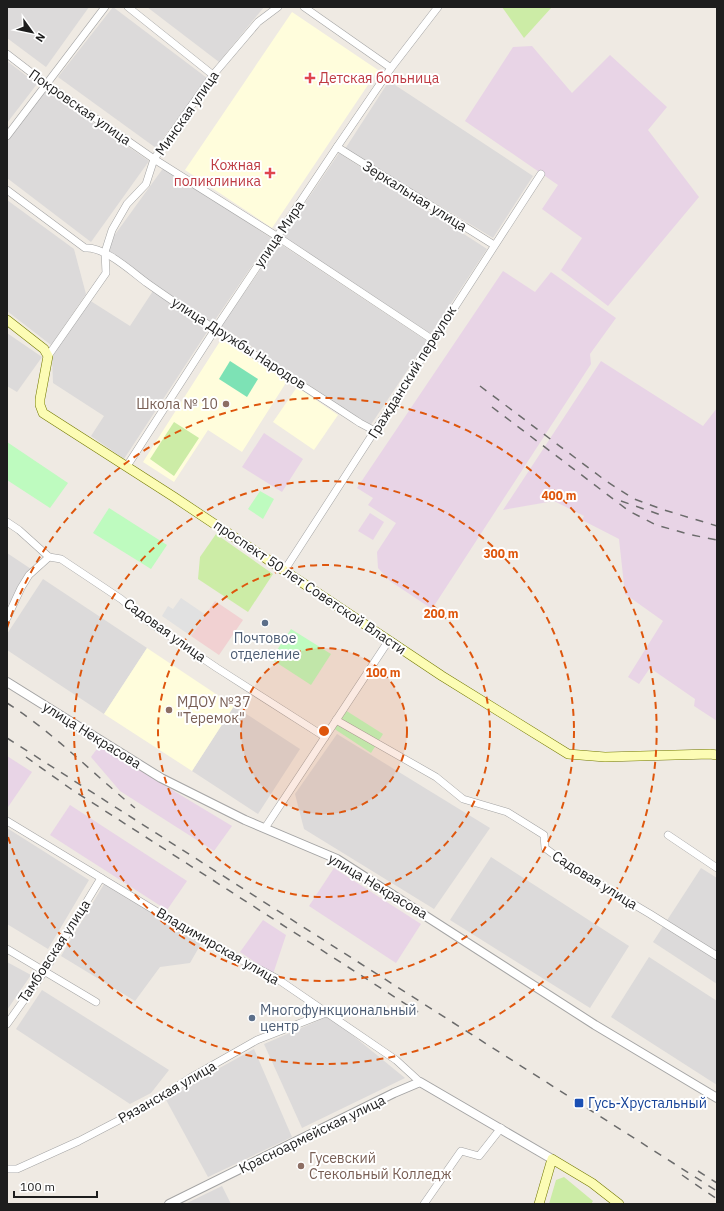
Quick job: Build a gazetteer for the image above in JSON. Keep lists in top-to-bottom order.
{
  "streets": {
    "main road": ["проспект 50 лет Советской Власти"],
    "street": [
      "Покровская улица",
      "Минская улица",
      "Зеркальная улица",
      "улица Мира",
      "улица Дружбы Народов",
      "Гражданский переулок",
      "Садовая улица",
      "улица Некрасова",
      "Владимирская улица",
      "Тамбовская улица",
      "Рязанская улица",
      "Красноармейская улица"
    ]
  },
  "crossings": [
    ["Покровская улица", "Минская улица"],
    ["Покровская улица", "улица Мира"],
    ["Покровская улица", "Гражданский переулок"],
    ["Минская улица", "улица Дружбы Народов"],
    ["Минская улица", "проспект 50 лет Советской Власти"],
    ["Зеркальная улица", "улица Мира"],
    ["Зеркальная улица", "Гражданский переулок"],
    ["улица Мира", "улица Дружбы Народов"],
    ["улица Мира", "проспект 50 лет Советской Власти"],
    ["улица Дружбы Народов", "Гражданский переулок"],
    ["Гражданский переулок", "проспект 50 лет Советской Власти"],
    ["Владимирская улица", "Тамбовская улица"],
    ["Владимирская улица", "Рязанская улица"],
    ["Владимирская улица", "Красноармейская улица"]
  ],
  "places": {
    "health": ["Детская больница", "Кожная поликлиника"],
    "other": [
      "Школа № 10",
      "Почтовое отделение",
      "МДОУ №37 \"Теремок\"",
      "Многофункциональный центр",
      "Гусевский Стекольный Колледж"
    ],
    "transit": ["Гусь-Хрустальный"]
  },
  "scale_bar": "100 m",
  "north": "bottom right",
  "rings": [
    "400 m",
    "300 m",
    "200 m",
    "100 m"
  ]
}
